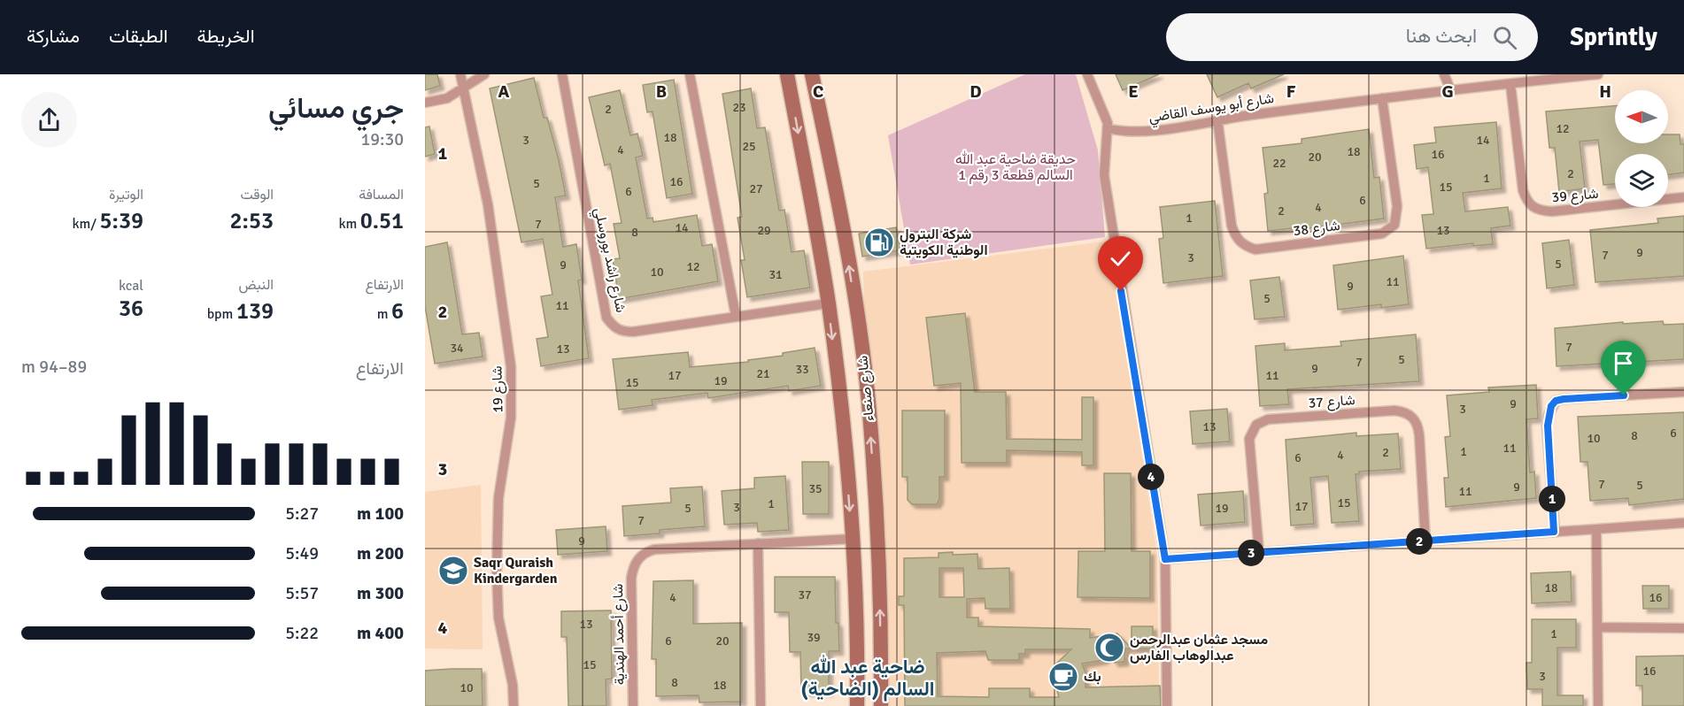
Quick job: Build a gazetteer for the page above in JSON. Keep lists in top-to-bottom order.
{
  "streets": {
    "main road": ["شارع صنعاء"],
    "street": [
      "شارع أبو يوسف القاضي",
      "شارع 39",
      "شارع 38",
      "شارع راشد بوروسلي",
      "شارع 19",
      "شارع 37",
      "شارع أحمد الهندية"
    ]
  },
  "crossings": [
    ["شارع أبو يوسف القاضي", "شارع 39"],
    ["شارع أبو يوسف القاضي", "شارع 38"],
    ["شارع راشد بوروسلي", "شارع صنعاء"],
    ["شارع صنعاء", "شارع أحمد الهندية"]
  ],
  "districts": ["ضاحية عبد الله السالم (الضاحية)"],
  "parks": ["حديقة ضاحية عبد الله السالم قطعة 3 رقم 1"],
  "places": {
    "fuel station": ["شركة البترول الوطنية الكويتية"],
    "school or university": ["Saqr Quraish Kindergarden"],
    "mosque": ["مسجد عثمان عبدالرحمن عبدالوهاب الفارس"],
    "cafe": ["بك"]
  },
  "house_numbers": [
    "23",
    "2",
    "12",
    "18",
    "3",
    "14",
    "25",
    "4",
    "18",
    "16",
    "20",
    "22",
    "2",
    "1",
    "16",
    "5",
    "15",
    "27",
    "6",
    "6",
    "4",
    "2",
    "1",
    "7",
    "14",
    "29",
    "13",
    "8",
    "9",
    "7",
    "3",
    "5",
    "9",
    "12",
    "10",
    "31",
    "11",
    "9",
    "5",
    "11",
    "7",
    "34",
    "13",
    "5",
    "7",
    "9",
    "33",
    "21",
    "17",
    "11",
    "19",
    "15",
    "9",
    "3",
    "13",
    "6",
    "8",
    "10",
    "11",
    "1",
    "2",
    "4",
    "6",
    "7",
    "5",
    "9",
    "35",
    "11",
    "15",
    "1",
    "17",
    "3",
    "5",
    "19",
    "7",
    "9",
    "18",
    "37",
    "4",
    "16",
    "13",
    "1",
    "39",
    "6",
    "20",
    "15",
    "16",
    "3",
    "8",
    "18",
    "10"
  ],
  "north": "left",
  "page": {
    "header": "Sprintly",
    "search": "ابحث هنا",
    "nav": ["الخريطة", "الطبقات", "مشاركة"],
    "heading": ["جري مسائي", "19:30"],
    "stats": [
      ["المسافة", "0.51 km"],
      ["الوقت", "2:53"],
      ["الوتيرة", "5:39 /km"],
      ["الارتفاع", "6 m"],
      ["النبض", "139 bpm"],
      ["kcal", "36"]
    ],
    "chart": ["الارتفاع", "89–94 m"],
    "pins": [
      "4",
      "1",
      "2",
      "3"
    ],
    "list": [
      {
        "name": "100 m",
        "note": "5:27"
      },
      {
        "name": "200 m",
        "note": "5:49"
      },
      {
        "name": "300 m",
        "note": "5:57"
      },
      {
        "name": "400 m",
        "note": "5:22"
      }
    ]
  },
  "grid": {
    "columns": [
      "A",
      "B",
      "C",
      "D",
      "E",
      "F",
      "G",
      "H"
    ],
    "rows": [
      "1",
      "2",
      "3",
      "4"
    ]
  }
}
